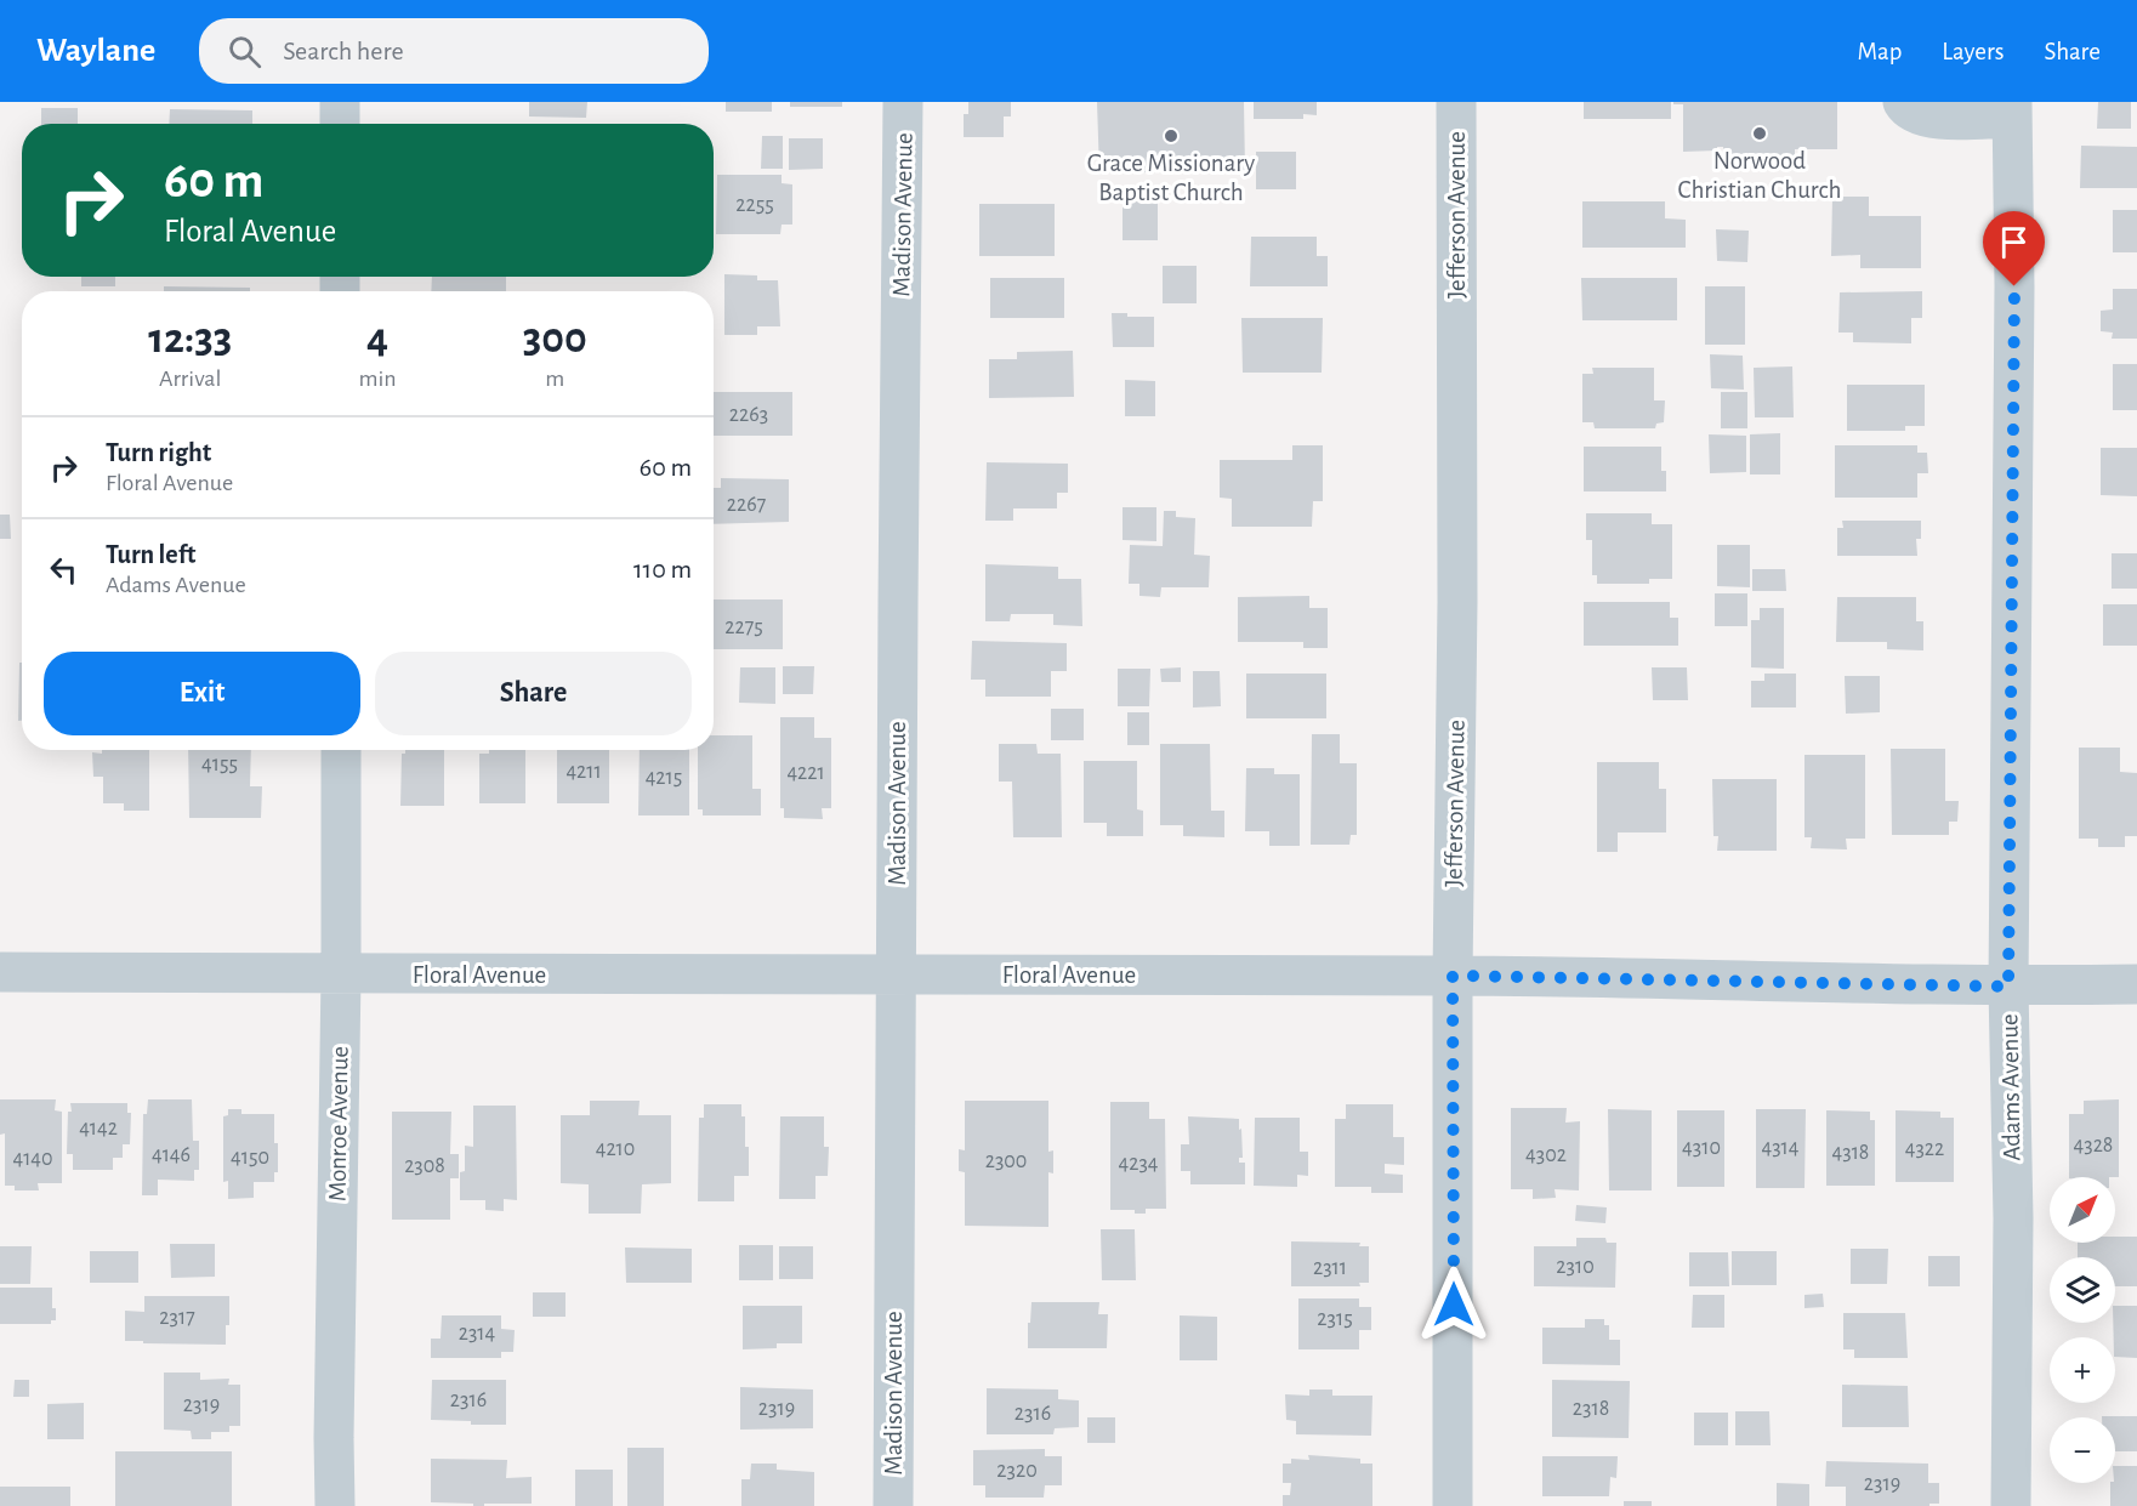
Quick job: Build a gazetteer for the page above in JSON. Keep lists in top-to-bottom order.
{
  "streets": {
    "street": [
      "Madison Avenue",
      "Jefferson Avenue",
      "Floral Avenue",
      "Adams Avenue",
      "Monroe Avenue"
    ]
  },
  "crossings": [
    ["Madison Avenue", "Floral Avenue"],
    ["Jefferson Avenue", "Floral Avenue"],
    ["Floral Avenue", "Adams Avenue"],
    ["Floral Avenue", "Monroe Avenue"]
  ],
  "places": ["Norwood Christian Church", "Grace Missionary Baptist Church"],
  "house_numbers": [
    "2255",
    "2263",
    "2267",
    "2275",
    "4155",
    "4211",
    "4221",
    "4215",
    "4142",
    "4328",
    "4310",
    "4314",
    "4210",
    "4322",
    "4318",
    "4146",
    "4302",
    "4150",
    "4140",
    "2300",
    "4234",
    "2308",
    "2310",
    "2311",
    "2317",
    "2315",
    "2314",
    "2316",
    "2319",
    "2319",
    "2318",
    "2316",
    "2320",
    "2319"
  ],
  "north": "top right",
  "page": {
    "header": "Waylane",
    "search": "Search here",
    "nav": ["Map", "Layers", "Share"],
    "turn": ["60 m", "Floral Avenue"],
    "eta": [
      "12:33",
      "Arrival",
      "4",
      "min",
      "300",
      "m"
    ],
    "list": [
      {
        "name": "Turn right",
        "note": "Floral Avenue",
        "value": "60 m"
      },
      {
        "name": "Turn left",
        "note": "Adams Avenue",
        "value": "110 m"
      }
    ],
    "buttons": ["Exit", "Share"],
    "map_buttons": ["+", "−"]
  }
}
